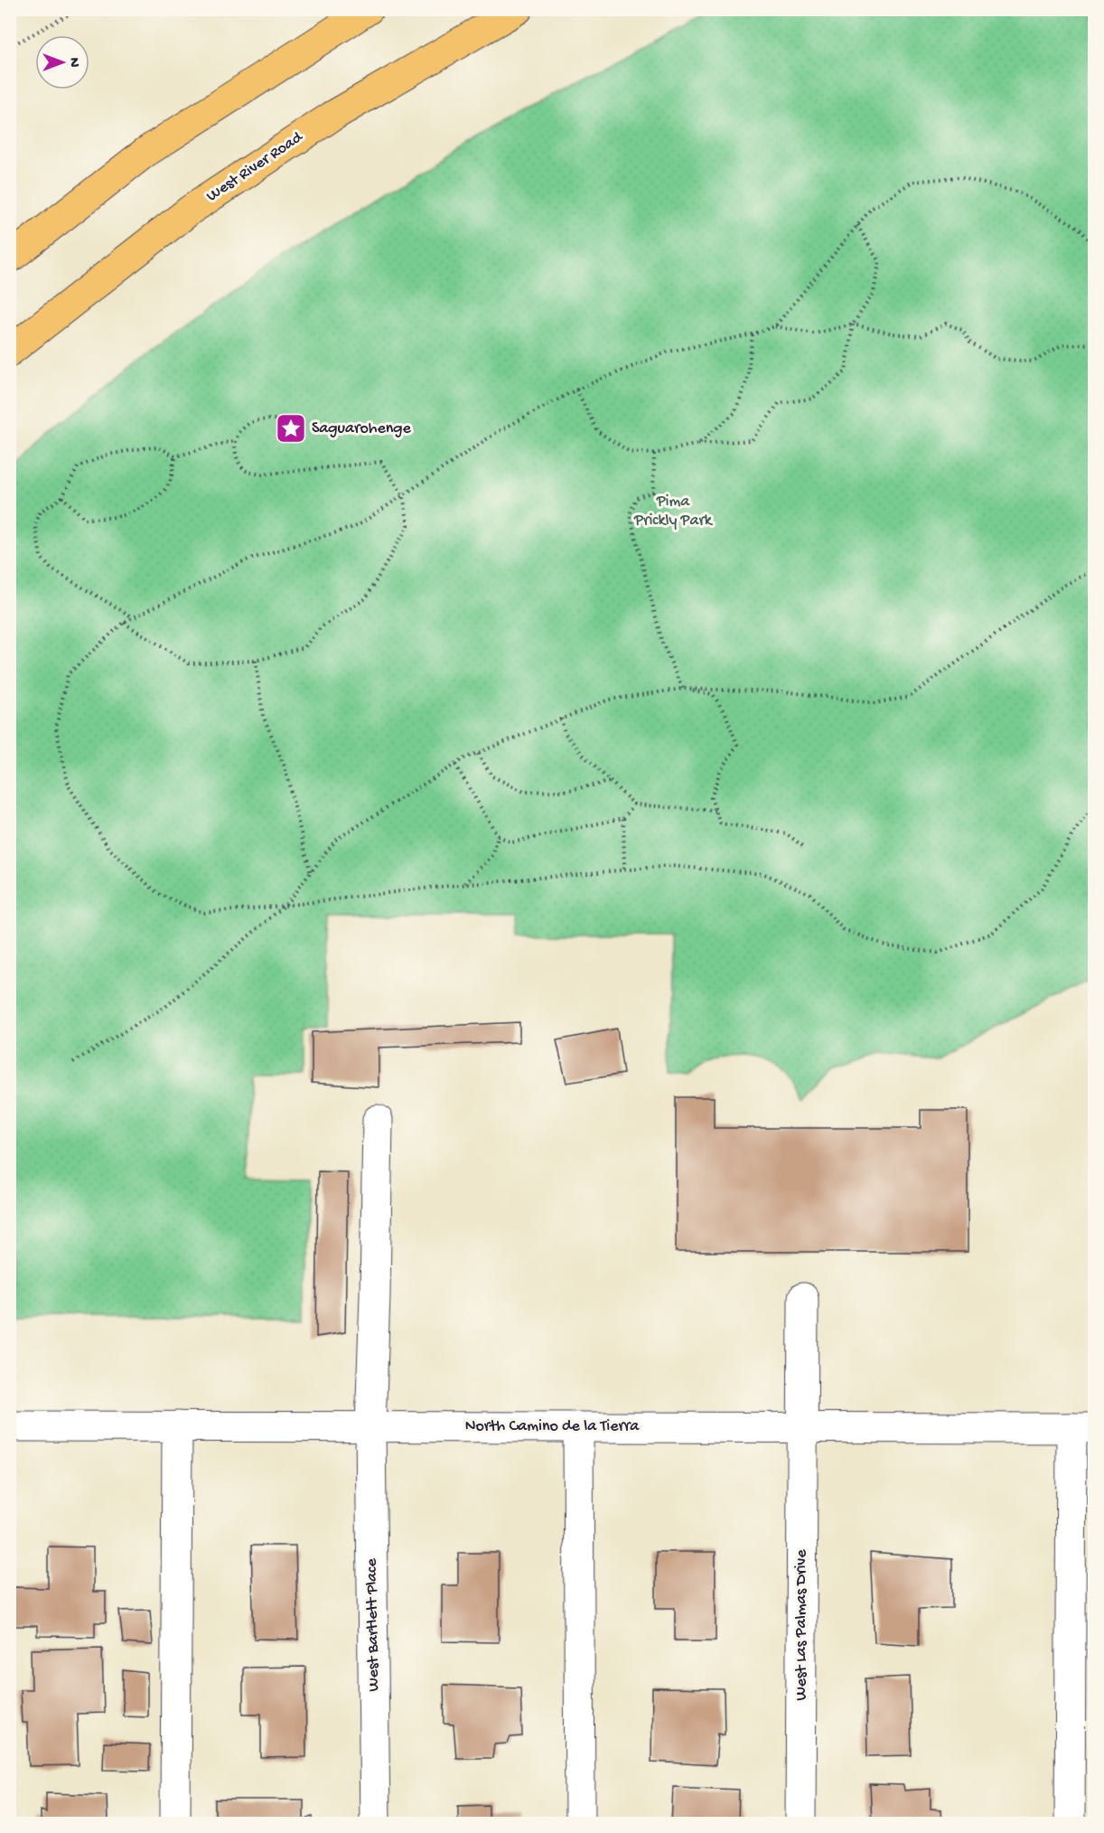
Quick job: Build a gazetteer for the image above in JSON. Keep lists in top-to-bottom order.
{
  "streets": {
    "main road": ["West River Road"],
    "street": ["North Camino de la Tierra", "West Bartlett Place", "West Las Palmas Drive"]
  },
  "crossings": [
    ["North Camino de la Tierra", "West Bartlett Place"],
    ["North Camino de la Tierra", "West Las Palmas Drive"]
  ],
  "parks": ["Pima Prickly Park"],
  "places": {
    "place": ["Saguarohenge"]
  },
  "north": "right"
}
